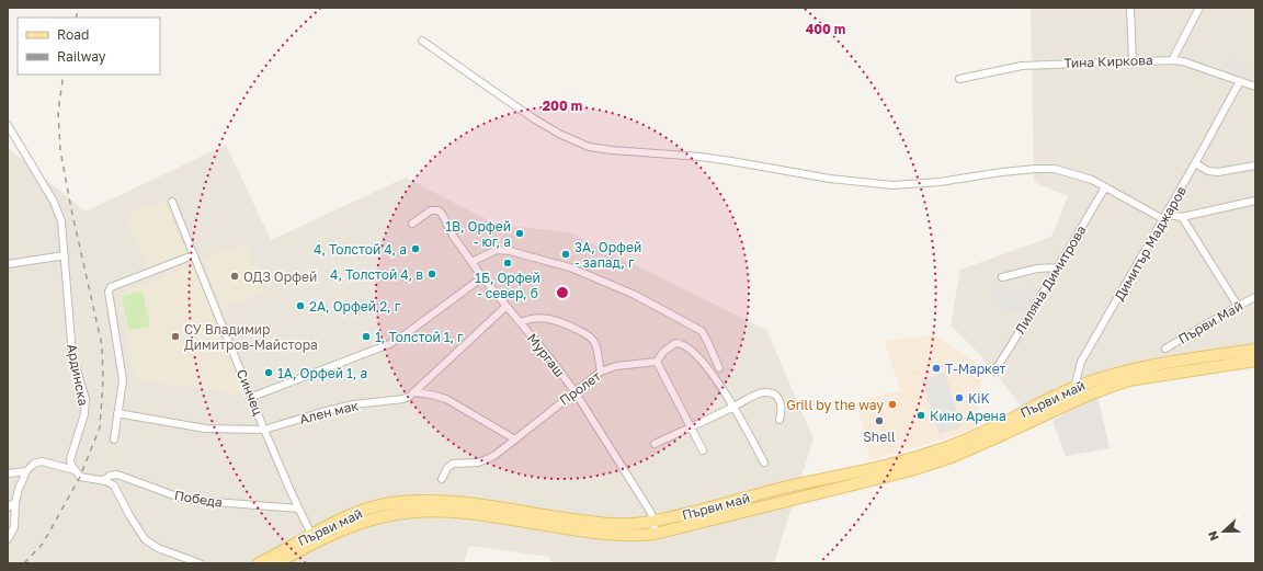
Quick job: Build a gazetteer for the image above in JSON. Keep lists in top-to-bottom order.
{
  "streets": {
    "main road": ["Първи май"],
    "street": [
      "Тина Киркова",
      "Димитър Маджаров",
      "Лиляна Димитрова",
      "Първи Май",
      "Мургаш",
      "Ардинска",
      "Пролет",
      "Синчец",
      "Ален мак",
      "Победа"
    ]
  },
  "crossings": [
    ["Тина Киркова", "Димитър Маджаров"],
    ["Димитър Маджаров", "Първи май"],
    ["Мургаш", "Пролет"],
    ["Мургаш", "Първи май"],
    ["Мургаш", "Ален мак"],
    ["Синчец", "Първи май"],
    ["Синчец", "Ален мак"],
    ["Синчец", "Победа"]
  ],
  "places": [
    "1В, Орфей - юг, а",
    "4, Толстой 4, а",
    "3А, Орфей - запад, г",
    "1Б, Орфей - север, б",
    "4, Толстой 4, в",
    "ОДЗ Орфей",
    "2А, Орфей 2, г",
    "СУ Владимир Димитров-Майстора",
    "1, Толстой 1, г",
    "Т-Маркет",
    "1А, Орфей 1, а",
    "KiK",
    "Grill by the way",
    "Кино Арена",
    "Shell"
  ],
  "legend": ["Road", "Railway"],
  "north": "left",
  "rings": ["400 m", "200 m"]
}
